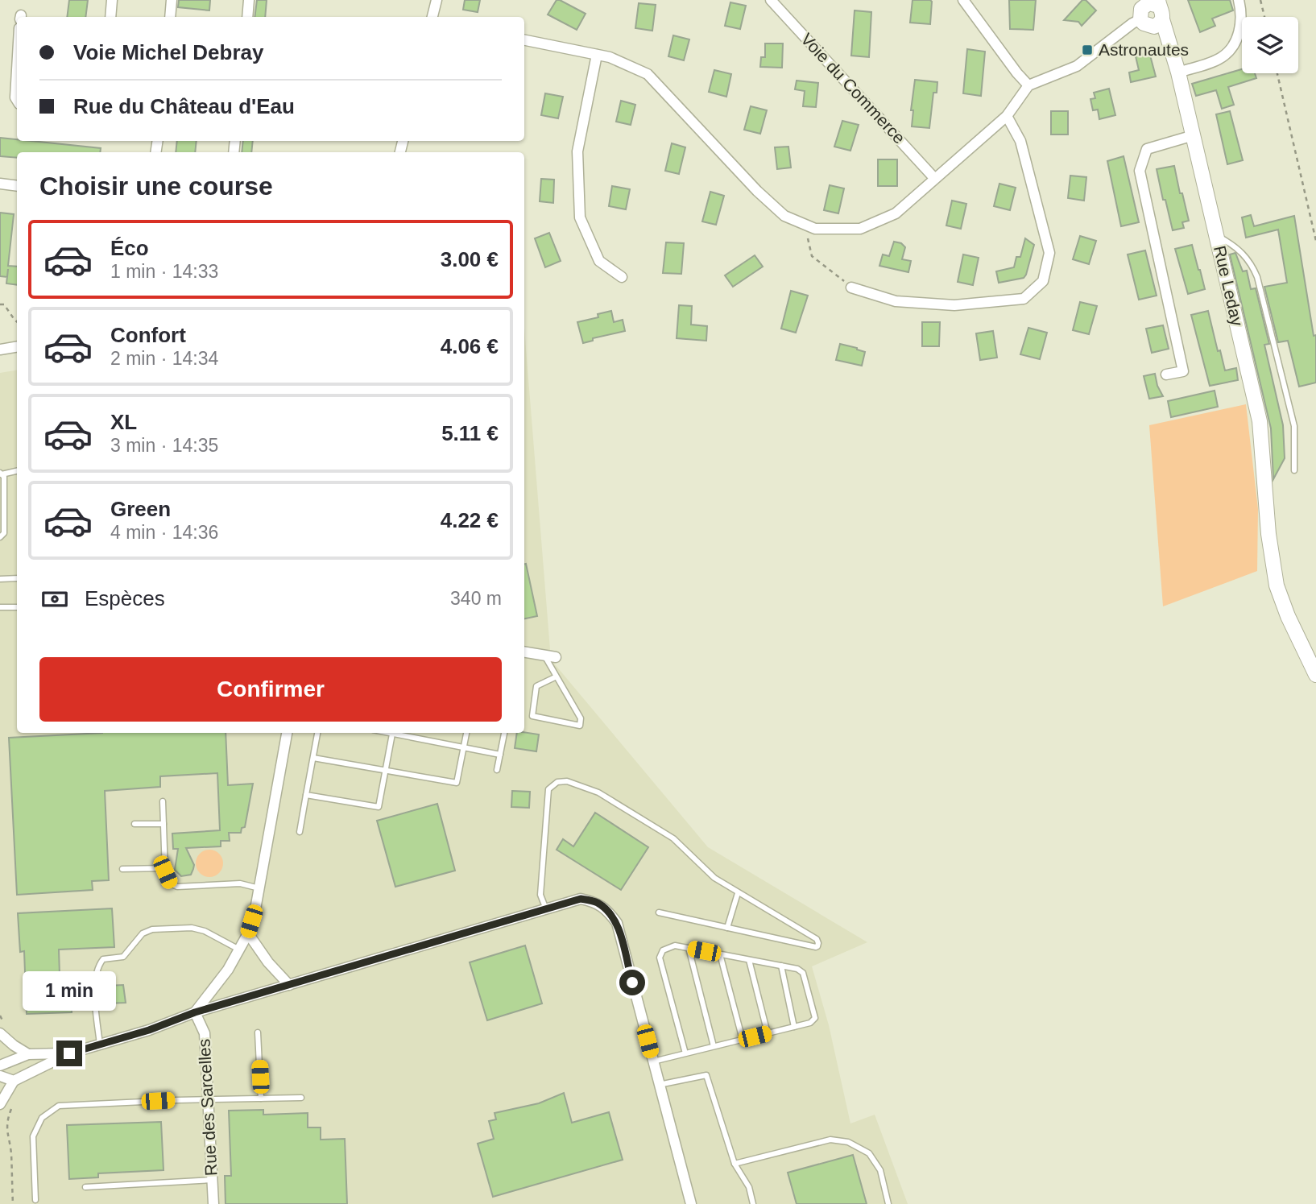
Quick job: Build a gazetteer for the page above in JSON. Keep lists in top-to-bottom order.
{
  "streets": {
    "main road": ["Rue Leday"],
    "street": ["Voie du Commerce", "Rue des Sarcelles"]
  },
  "places": {
    "transit": ["Astronautes"]
  },
  "page": {
    "banner": ["Voie Michel Debray", "Rue du Château d'Eau"],
    "heading": "Choisir une course",
    "list": [
      {
        "name": "Éco",
        "note": "1 min · 14:33",
        "value": "3.00 €"
      },
      {
        "name": "Confort",
        "note": "2 min · 14:34",
        "value": "4.06 €"
      },
      {
        "name": "XL",
        "note": "3 min · 14:35",
        "value": "5.11 €"
      },
      {
        "name": "Green",
        "note": "4 min · 14:36",
        "value": "4.22 €"
      }
    ],
    "pay": ["Espèces", "340 m"],
    "buttons": "Confirmer",
    "bubble": "1 min"
  }
}
